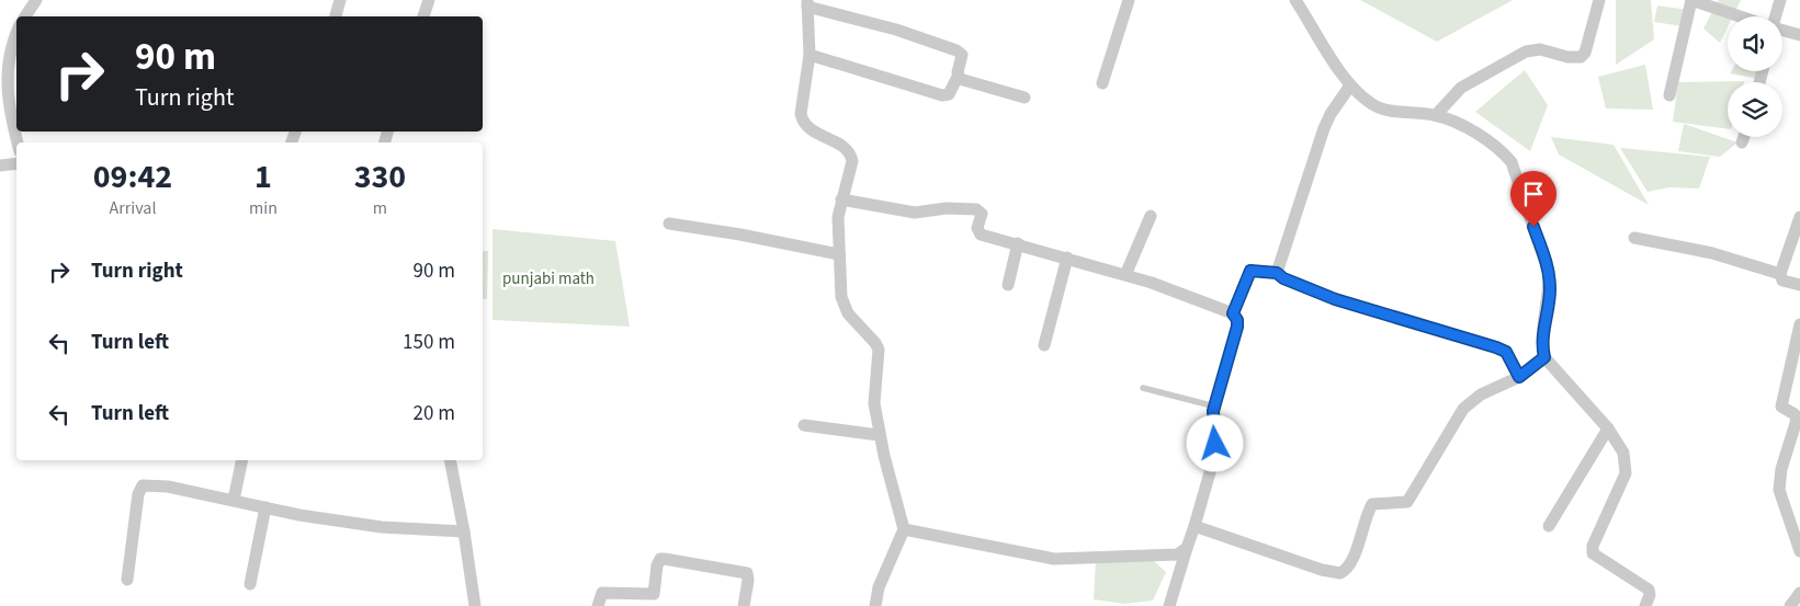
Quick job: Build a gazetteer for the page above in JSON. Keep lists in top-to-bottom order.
{
  "parks": ["punjabi math"],
  "page": {
    "turn": ["90 m", "Turn right"],
    "eta": [
      "09:42",
      "Arrival",
      "1",
      "min",
      "330",
      "m"
    ],
    "list": [
      {
        "name": "Turn right",
        "value": "90 m"
      },
      {
        "name": "Turn left",
        "value": "150 m"
      },
      {
        "name": "Turn left",
        "value": "20 m"
      }
    ]
  }
}
